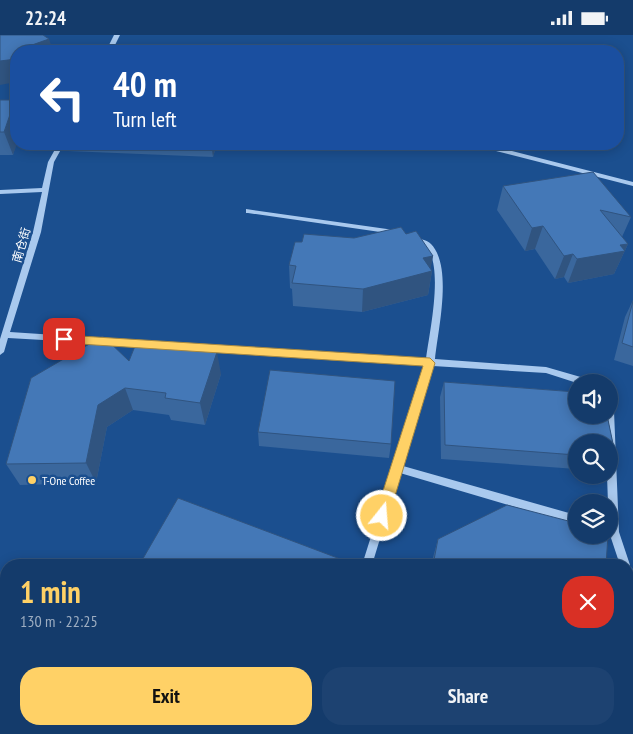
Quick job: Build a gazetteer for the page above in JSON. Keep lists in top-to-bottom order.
{
  "streets": {
    "street": ["南仓街"]
  },
  "places": ["T-One Coffee"],
  "page": {
    "status": "22:24",
    "turn": ["40 m", "Turn left"],
    "heading": ["1 min", "130 m · 22:25"],
    "buttons": ["Exit", "Share"]
  }
}
